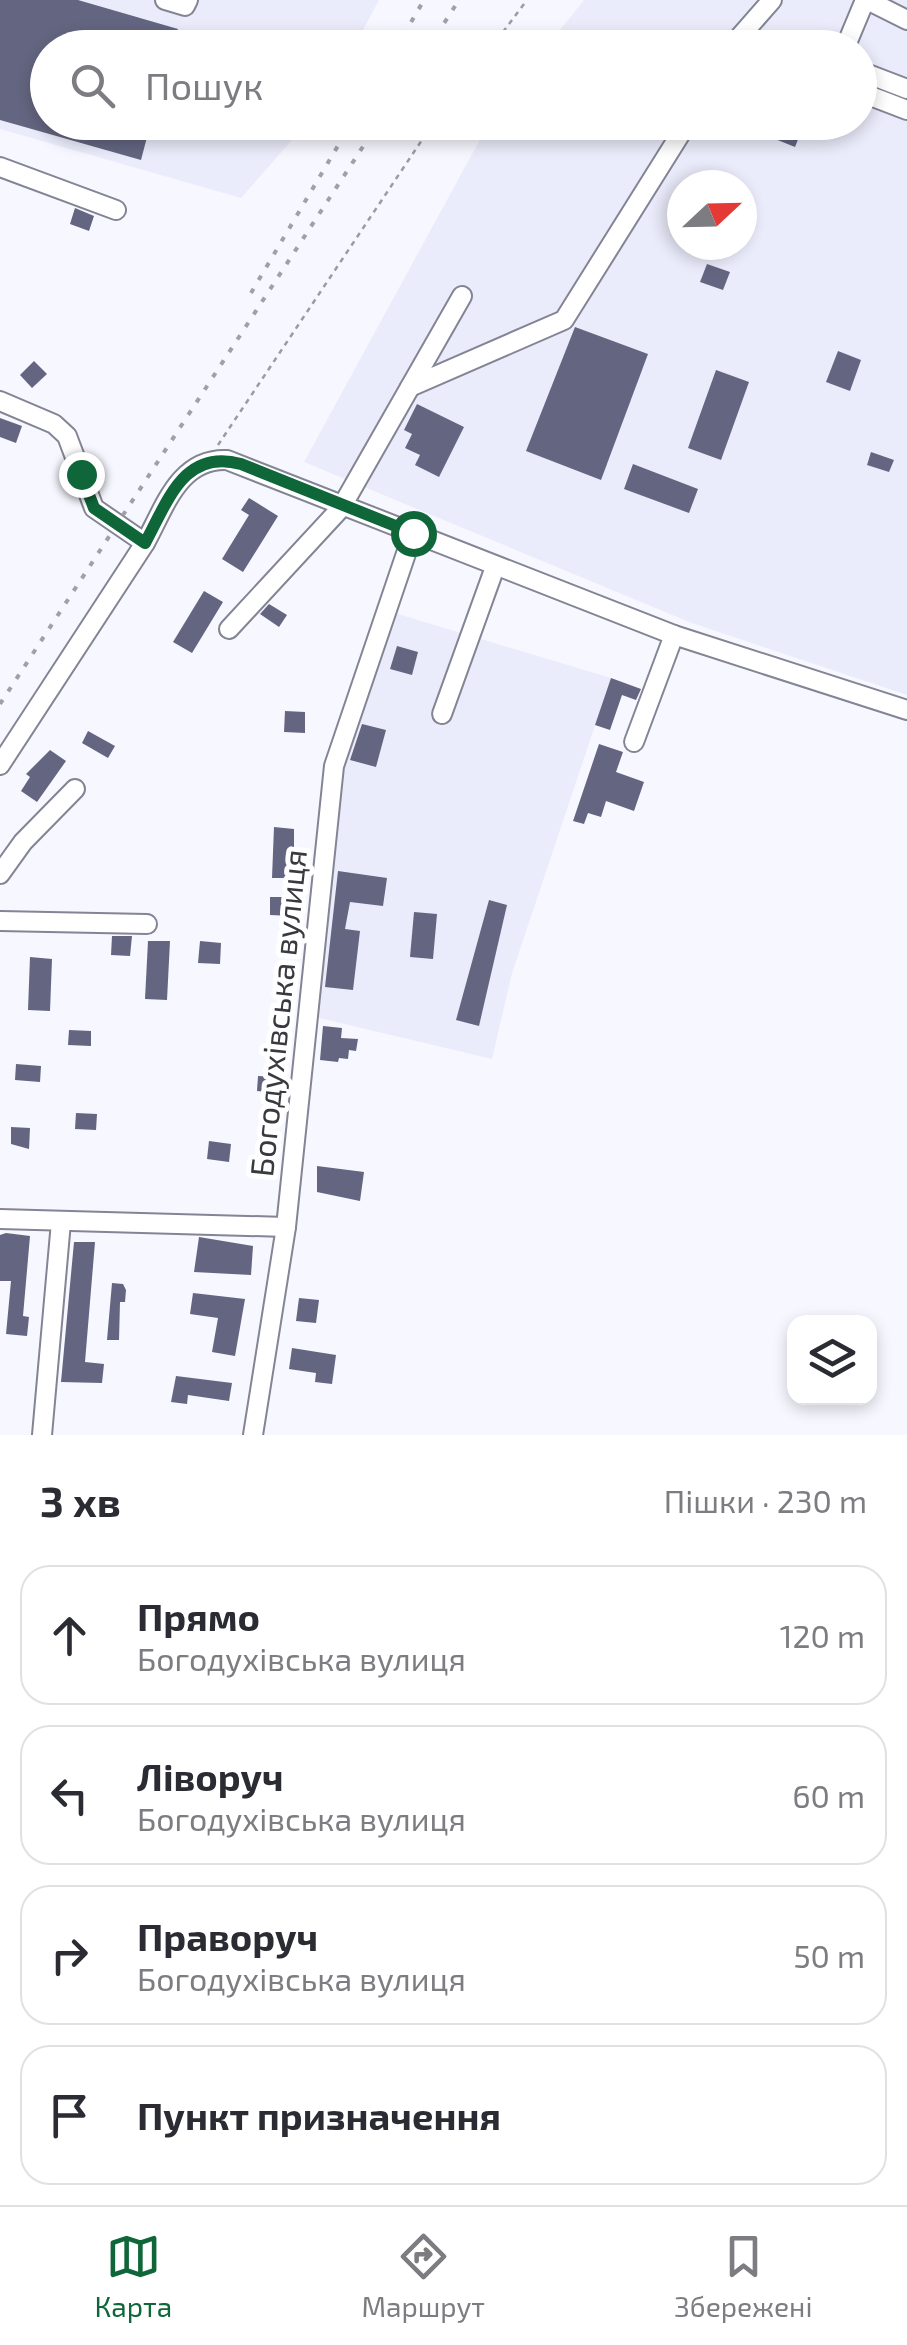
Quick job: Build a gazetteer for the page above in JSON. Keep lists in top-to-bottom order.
{
  "streets": {
    "street": ["Богодухівська вулиця"]
  },
  "north": "right",
  "page": {
    "search": "Пошук",
    "heading": ["3 хв", "Пішки · 230 m"],
    "list": [
      ["Прямо", "Богодухівська вулиця", "120 m"],
      ["Ліворуч", "Богодухівська вулиця", "60 m"],
      ["Праворуч", "Богодухівська вулиця", "50 m"],
      "Пункт призначення"
    ],
    "nav": ["Карта", "Маршрут", "Збережені"]
  }
}
